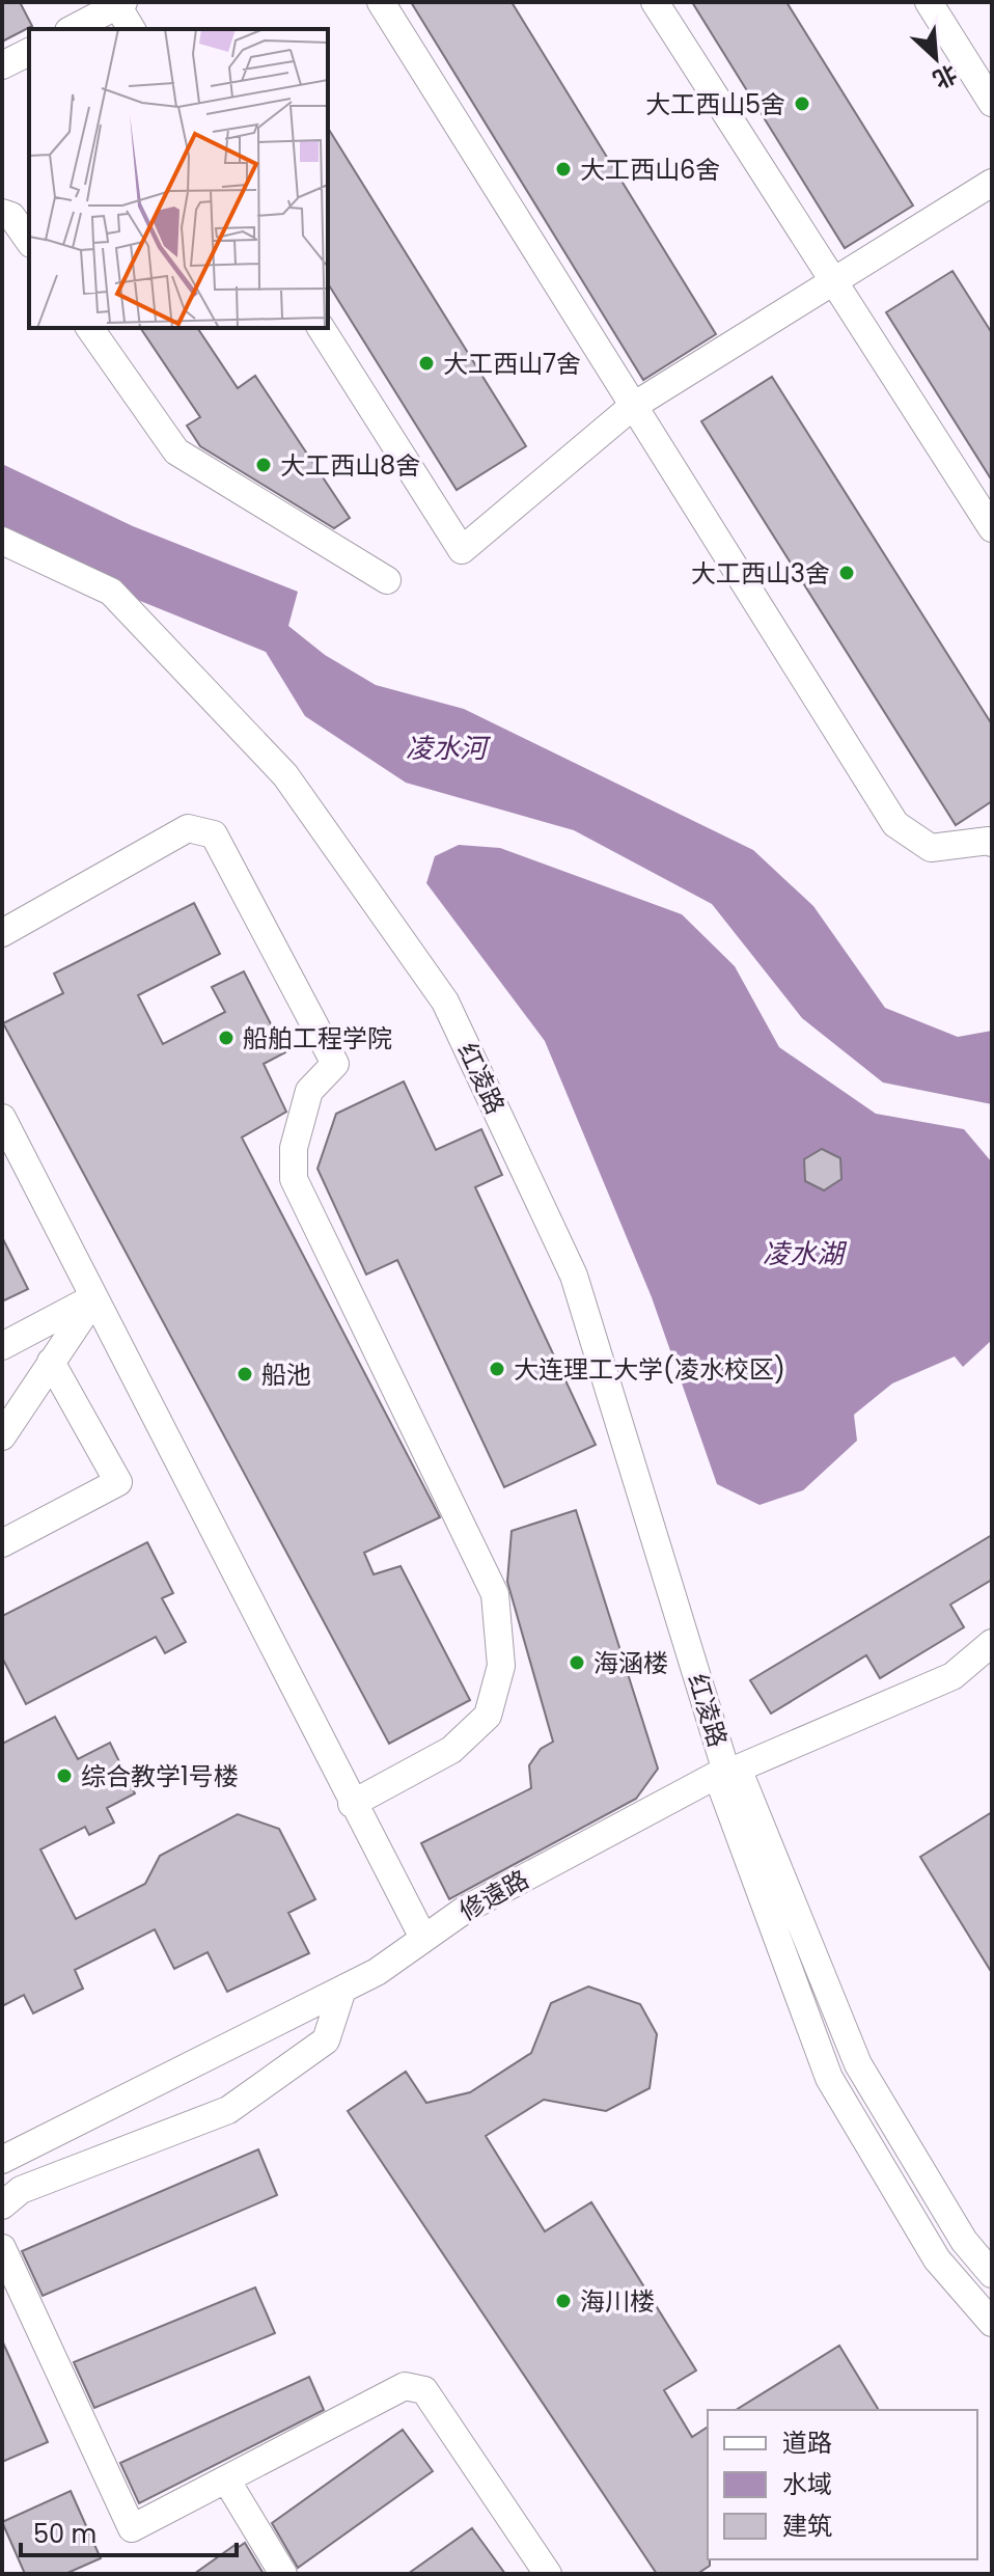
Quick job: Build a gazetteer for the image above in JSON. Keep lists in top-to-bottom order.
{
  "streets": {
    "street": ["红凌路", "修遠路"]
  },
  "crossings": [
    ["红凌路", "修遠路"]
  ],
  "water": ["凌水河", "凌水湖"],
  "places": [
    "大工西山5舍",
    "大工西山6舍",
    "大工西山7舍",
    "大工西山8舍",
    "大工西山3舍",
    "船舶工程学院",
    "大连理工大学(凌水校区)",
    "船池",
    "海涵楼",
    "综合教学1号楼",
    "海川楼"
  ],
  "legend": ["道路", "水域", "建筑"],
  "scale_bar": "50 m",
  "north": "bottom right"
}
